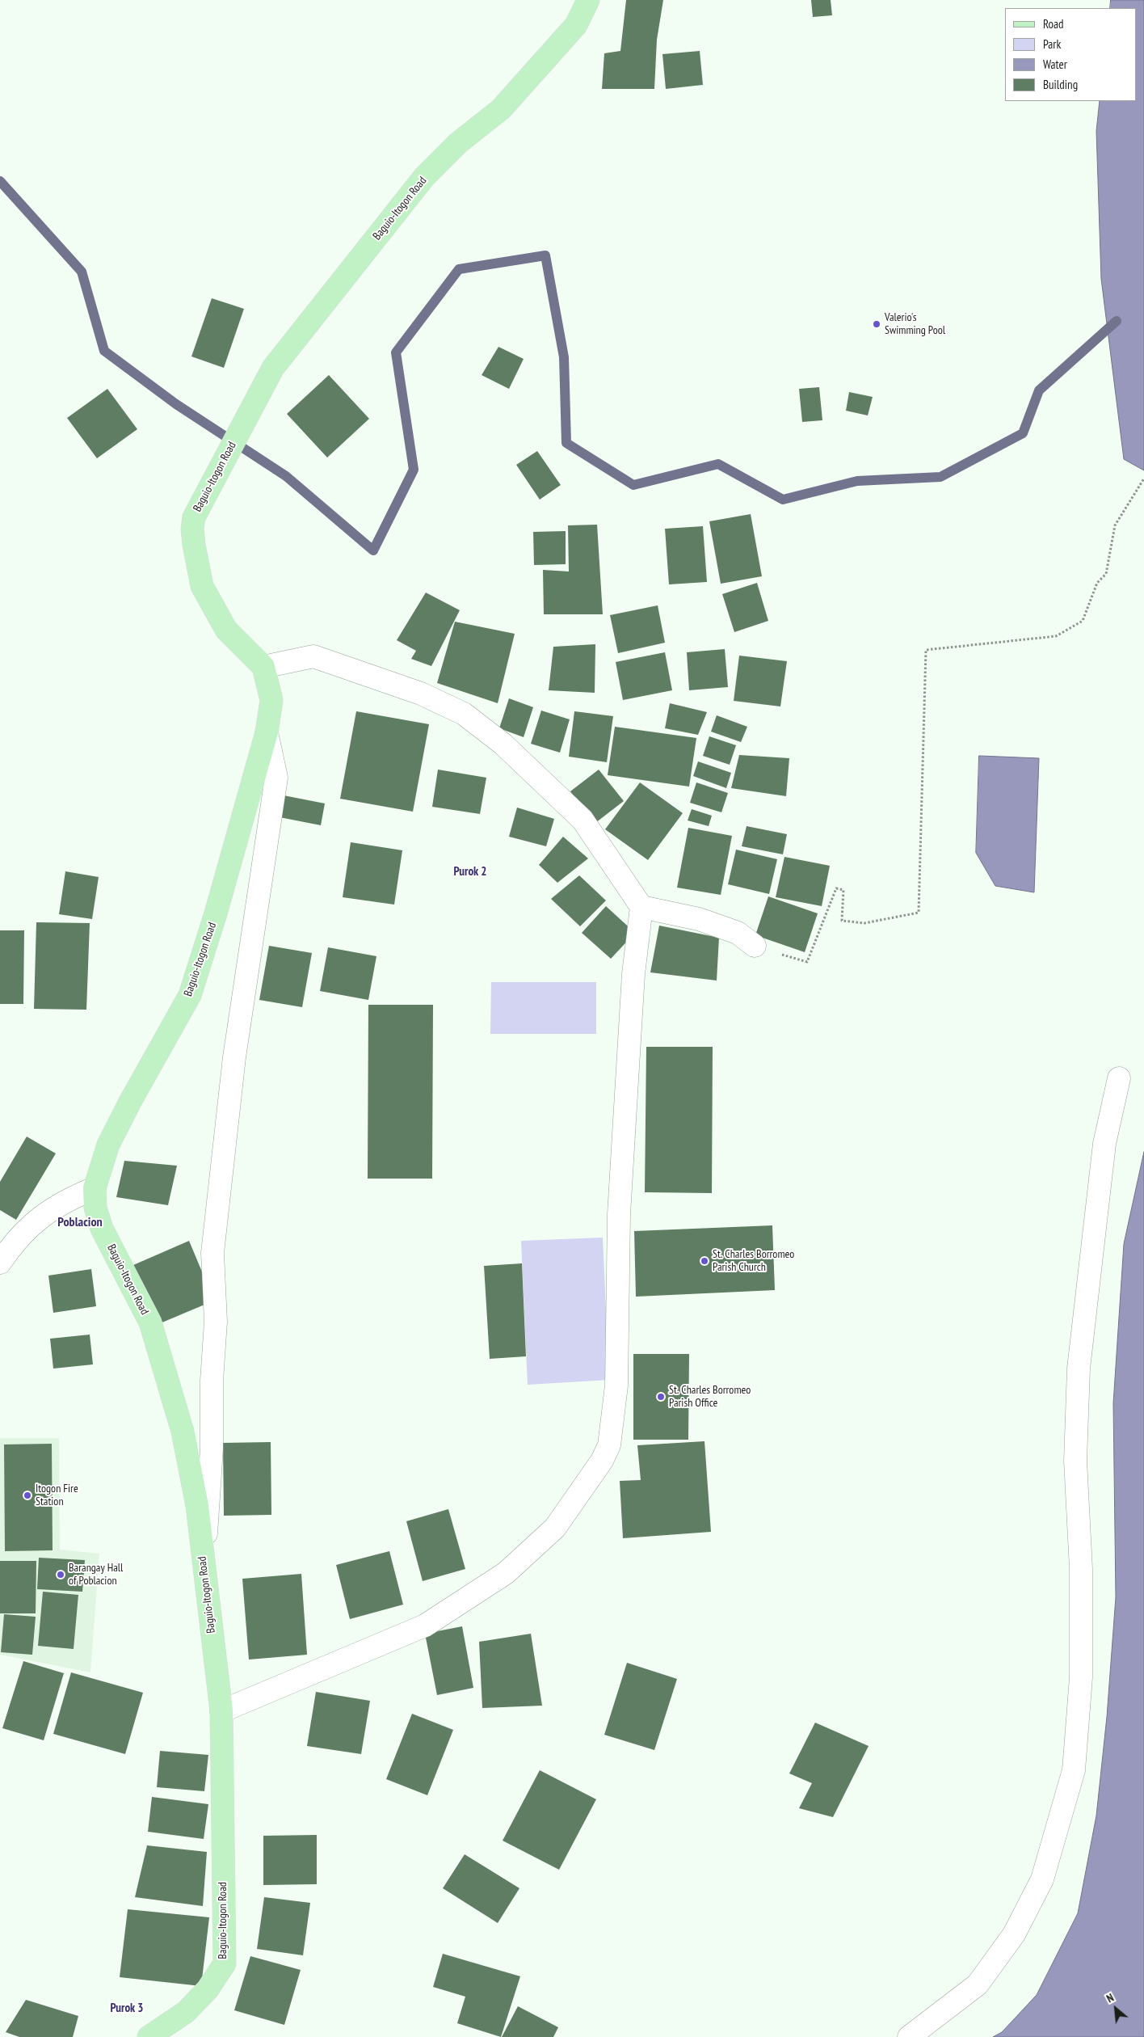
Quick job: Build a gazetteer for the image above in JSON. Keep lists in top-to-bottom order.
{
  "streets": {
    "main road": ["Baguio-Itogon Road"]
  },
  "districts": ["Purok 2", "Poblacion", "Purok 3"],
  "places": [
    "Valerio's Swimming Pool",
    "St. Charles Borromeo Parish Church",
    "St. Charles Borromeo Parish Office",
    "Itogon Fire Station",
    "Barangay Hall of Poblacion"
  ],
  "legend": [
    "Road",
    "Park",
    "Water",
    "Building"
  ],
  "north": "top left"
}
